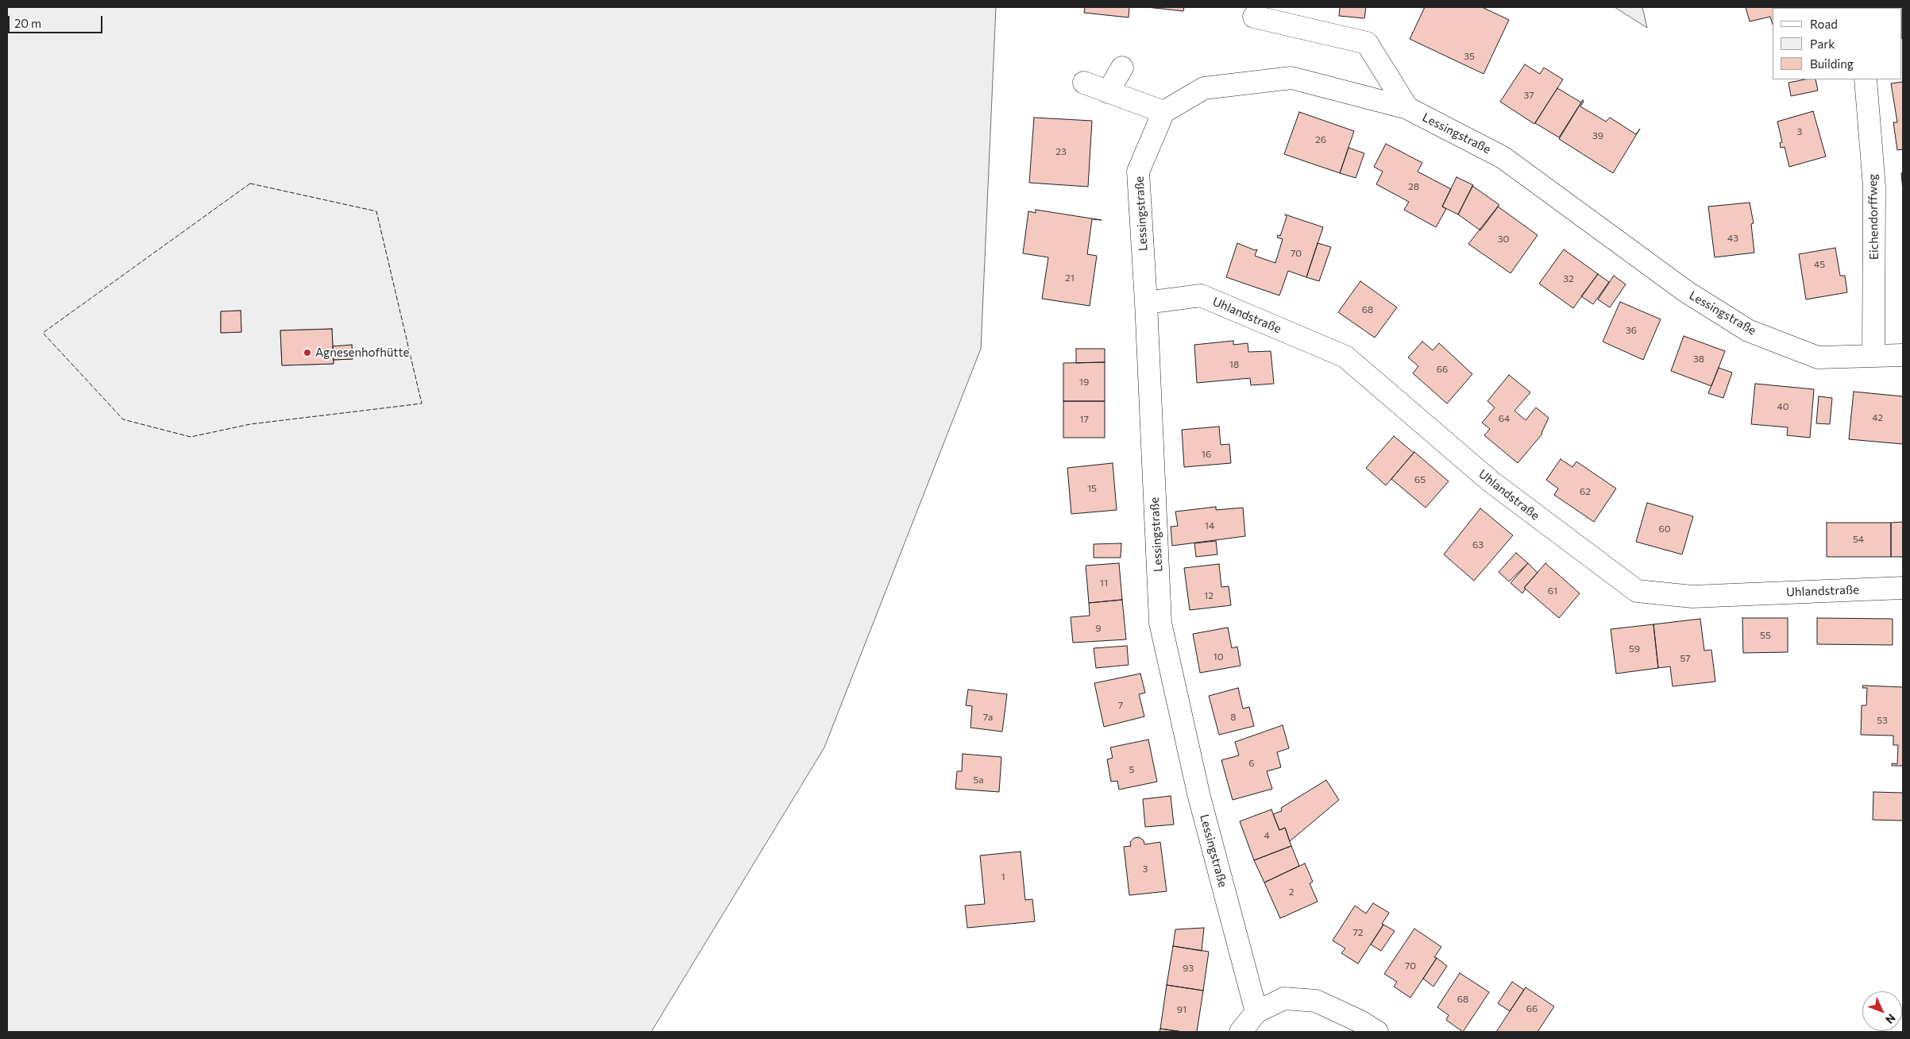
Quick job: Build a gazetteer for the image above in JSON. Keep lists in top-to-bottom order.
{
  "streets": {
    "street": ["Lessingstraße", "Eichendorffweg", "Uhlandstraße"]
  },
  "crossings": [
    ["Lessingstraße", "Eichendorffweg"],
    ["Lessingstraße", "Uhlandstraße"]
  ],
  "places": ["Agnesenhofhütte"],
  "house_numbers": [
    "35",
    "37",
    "3",
    "39",
    "26",
    "23",
    "28",
    "43",
    "30",
    "70",
    "45",
    "21",
    "32",
    "68",
    "36",
    "38",
    "18",
    "66",
    "19",
    "40",
    "42",
    "64",
    "17",
    "16",
    "65",
    "15",
    "62",
    "14",
    "60",
    "54",
    "63",
    "11",
    "61",
    "12",
    "9",
    "55",
    "59",
    "10",
    "57",
    "7",
    "7a",
    "8",
    "53",
    "6",
    "5",
    "5a",
    "4",
    "3",
    "1",
    "2",
    "72",
    "70",
    "93",
    "68",
    "66",
    "91"
  ],
  "legend": ["Road", "Park", "Building"],
  "scale_bar": "20 m",
  "north": "bottom right"
}
